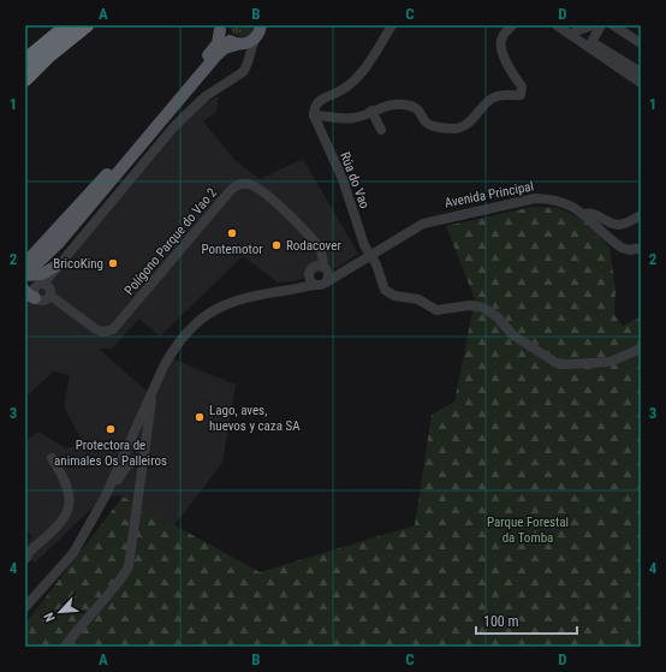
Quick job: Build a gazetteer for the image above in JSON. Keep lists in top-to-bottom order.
{
  "streets": {
    "street": ["Rúa do Vao", "Avenida Principal", "Polígono Parque do Vao 2"]
  },
  "crossings": [
    ["Rúa do Vao", "Avenida Principal"],
    ["Avenida Principal", "Polígono Parque do Vao 2"]
  ],
  "parks": ["Parque Forestal da Tomba"],
  "places": [
    "Pontemotor",
    "Rodacover",
    "BricoKing",
    "Lago, aves, huevos y caza SA",
    "Protectora de animales Os Palleiros"
  ],
  "scale_bar": "100 m",
  "north": "bottom left",
  "grid": {
    "columns": [
      "A",
      "B",
      "C",
      "D"
    ],
    "rows": [
      "1",
      "2",
      "3",
      "4"
    ]
  }
}
